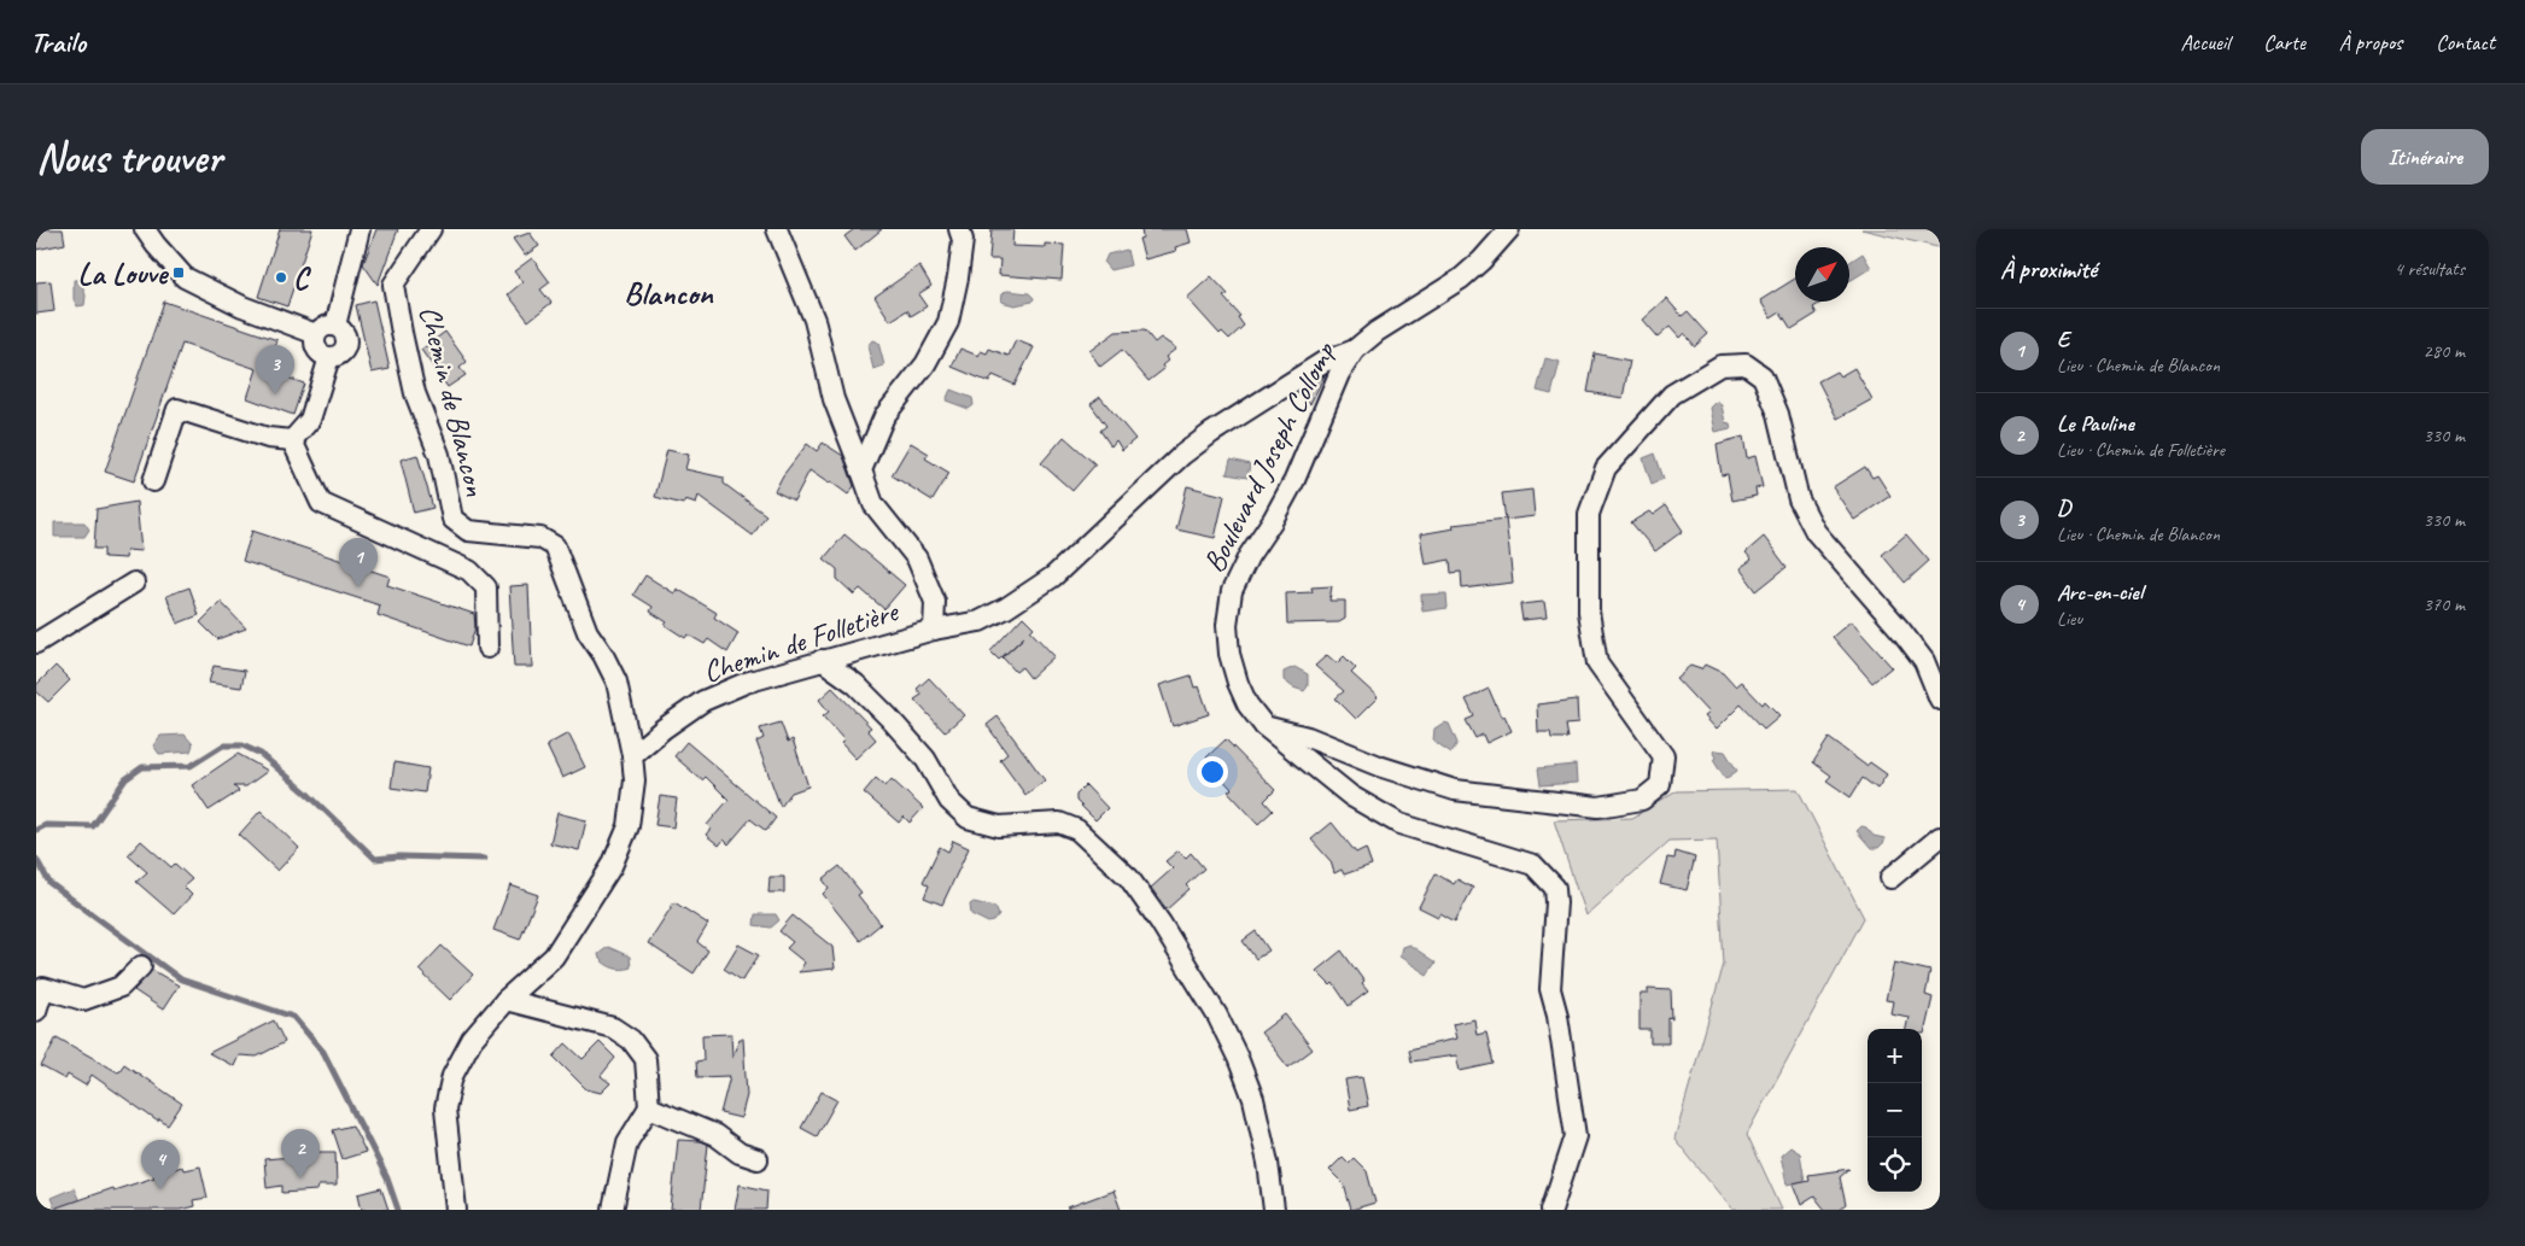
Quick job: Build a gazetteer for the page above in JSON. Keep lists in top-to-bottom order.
{
  "streets": {
    "street": ["Chemin de Blancon", "Boulevard Joseph Collomp", "Chemin de Folletière"]
  },
  "crossings": [
    ["Chemin de Blancon", "Chemin de Folletière"],
    ["Boulevard Joseph Collomp", "Chemin de Folletière"]
  ],
  "districts": ["Blancon"],
  "places": {
    "transit": ["La Louve"],
    "other": ["C"]
  },
  "north": "top right",
  "page": {
    "header": "Trailo",
    "nav": [
      "Accueil",
      "Carte",
      "À propos",
      "Contact"
    ],
    "buttons": "Itinéraire",
    "title": "Nous trouver",
    "heading": ["À proximité", "4 résultats"],
    "list": [
      {
        "mark": "1",
        "name": "E",
        "note": "Lieu · Chemin de Blancon",
        "value": "280 m"
      },
      {
        "mark": "2",
        "name": "Le Pauline",
        "note": "Lieu · Chemin de Folletière",
        "value": "330 m"
      },
      {
        "mark": "3",
        "name": "D",
        "note": "Lieu · Chemin de Blancon",
        "value": "330 m"
      },
      {
        "mark": "4",
        "name": "Arc-en-ciel",
        "note": "Lieu",
        "value": "370 m"
      }
    ],
    "pins": [
      "3",
      "1",
      "2",
      "4"
    ],
    "map_buttons": ["+", "−"]
  }
}
